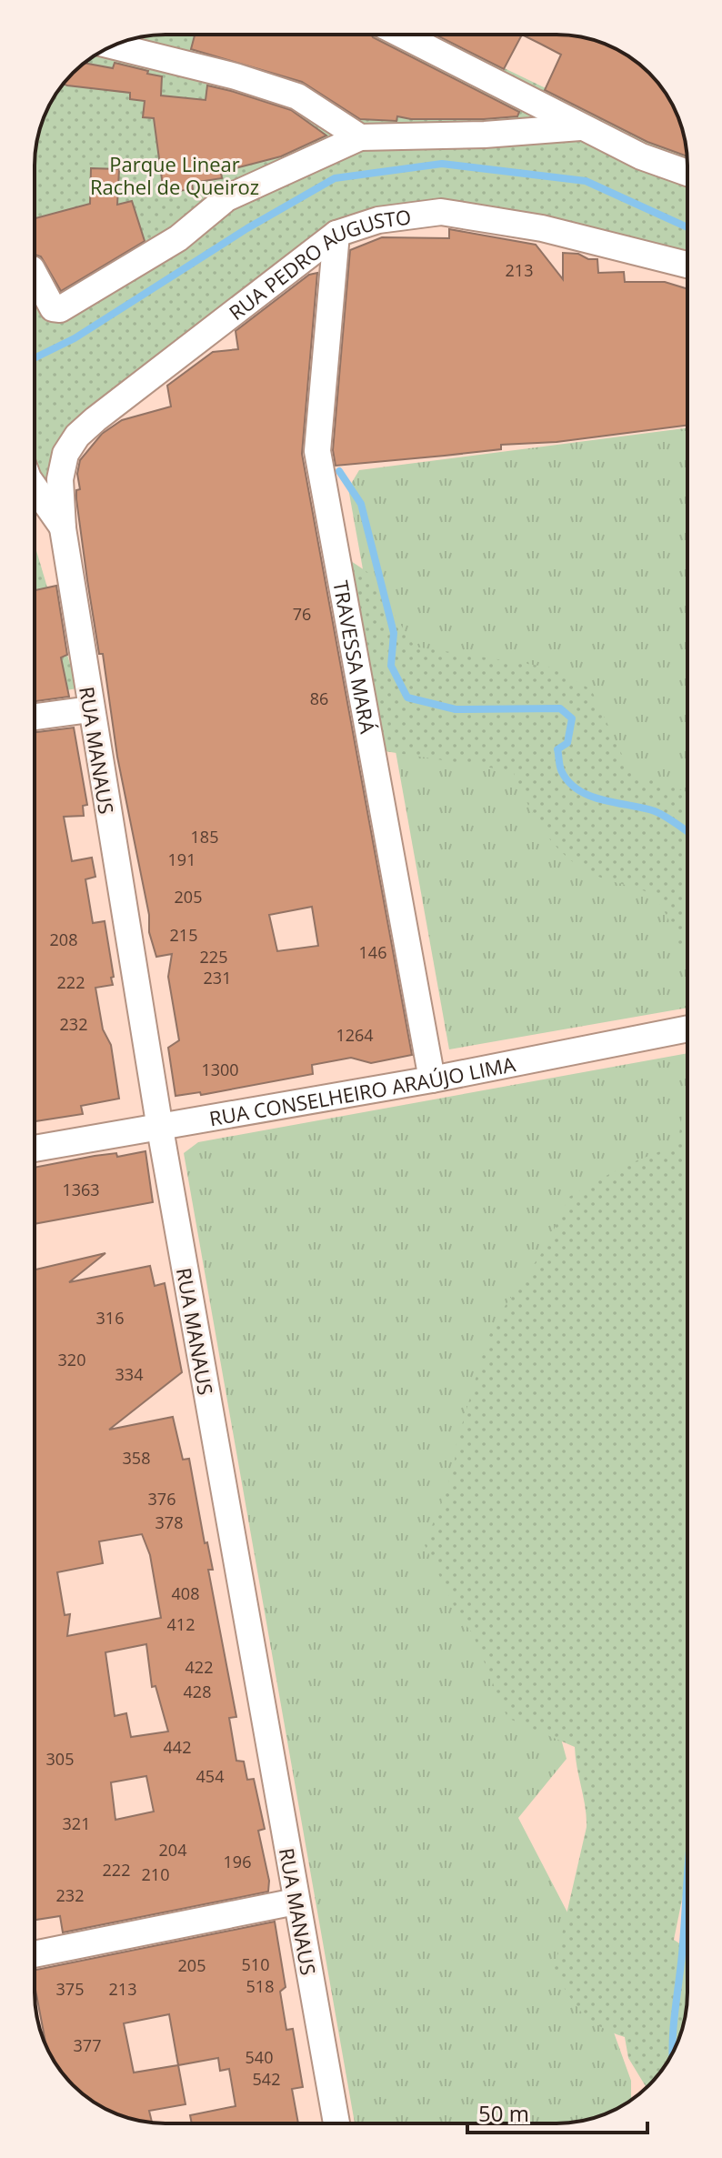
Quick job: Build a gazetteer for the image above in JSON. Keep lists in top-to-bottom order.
{
  "streets": {
    "street": [
      "RUA PEDRO AUGUSTO",
      "TRAVESSA MARÁ",
      "RUA MANAUS",
      "RUA CONSELHEIRO ARAÚJO LIMA"
    ]
  },
  "crossings": [
    ["RUA PEDRO AUGUSTO", "TRAVESSA MARÁ"],
    ["RUA PEDRO AUGUSTO", "RUA MANAUS"],
    ["TRAVESSA MARÁ", "RUA CONSELHEIRO ARAÚJO LIMA"],
    ["RUA MANAUS", "RUA CONSELHEIRO ARAÚJO LIMA"]
  ],
  "parks": ["Parque Linear Rachel de Queiroz"],
  "house_numbers": [
    "213",
    "76",
    "86",
    "185",
    "191",
    "205",
    "215",
    "208",
    "146",
    "225",
    "231",
    "222",
    "232",
    "1264",
    "1300",
    "1363",
    "316",
    "320",
    "334",
    "358",
    "376",
    "378",
    "408",
    "412",
    "422",
    "428",
    "442",
    "305",
    "454",
    "321",
    "204",
    "196",
    "222",
    "210",
    "232",
    "510",
    "205",
    "518",
    "375",
    "213",
    "377",
    "540",
    "542"
  ],
  "scale_bar": "50 m"
}
